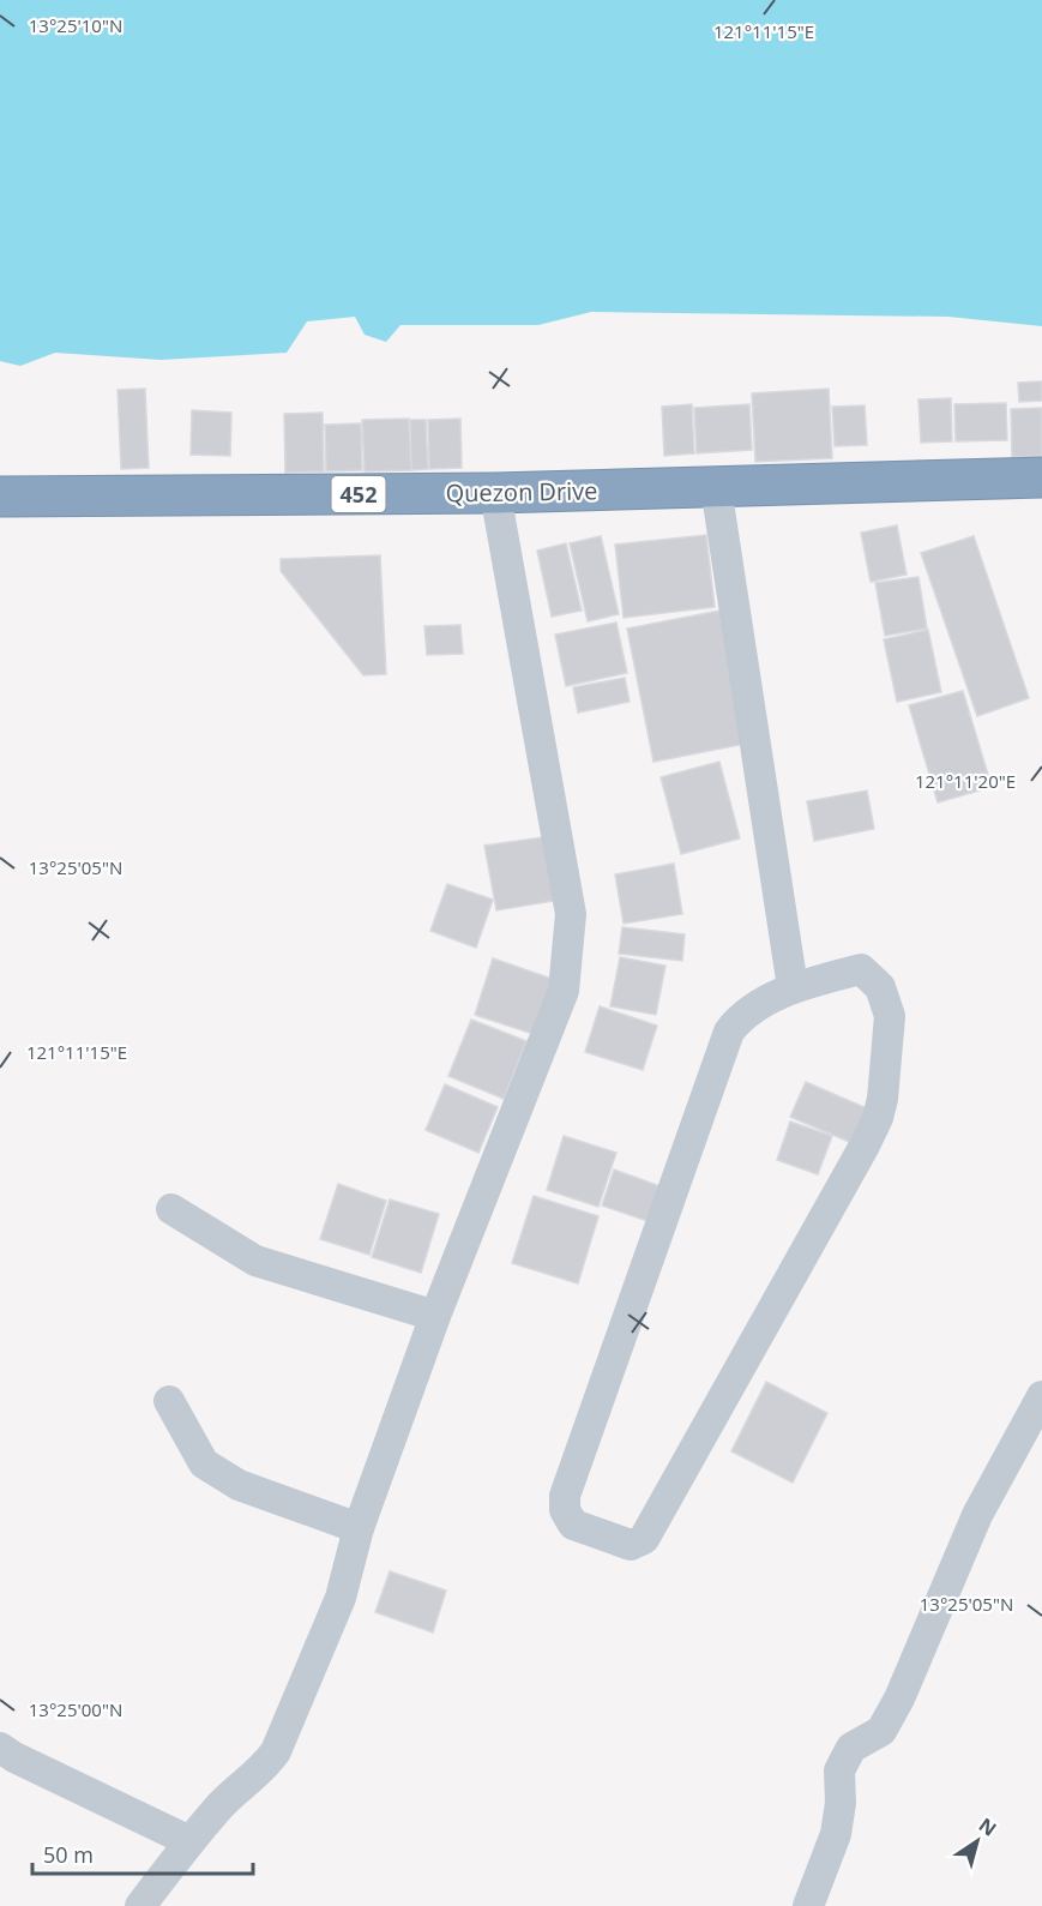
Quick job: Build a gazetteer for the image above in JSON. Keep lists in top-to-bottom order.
{
  "streets": {
    "highway": ["Quezon Drive", "452"]
  },
  "scale_bar": "50 m",
  "north": "top right",
  "coordinates": [
    "13°25'10\"N",
    "121°11'15\"E",
    "121°11'20\"E",
    "13°25'05\"N",
    "13°25'00\"N"
  ]
}
